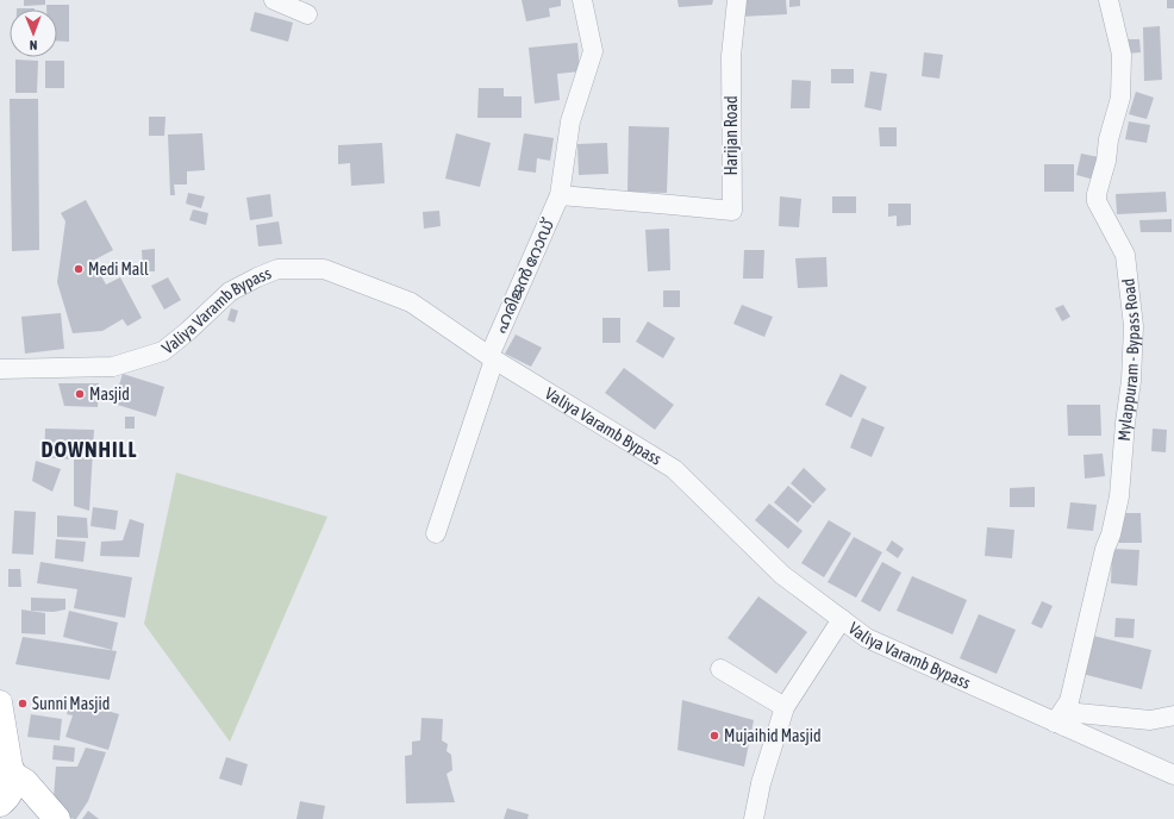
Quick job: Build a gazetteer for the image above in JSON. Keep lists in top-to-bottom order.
{
  "streets": {
    "street": [
      "Harijan Road",
      "ഹരിജൻ റോഡ്",
      "Valiya Varamb Bypass",
      "Mylappuram - Bypass Road"
    ]
  },
  "crossings": [
    ["Harijan Road", "ഹരിജൻ റോഡ്"],
    ["ഹരിജൻ റോഡ്", "Valiya Varamb Bypass"],
    ["Valiya Varamb Bypass", "Mylappuram - Bypass Road"]
  ],
  "districts": ["DOWNHILL"],
  "places": [
    "Medi Mall",
    "Masjid",
    "Sunni Masjid",
    "Mujaihid Masjid"
  ],
  "north": "bottom"
}
